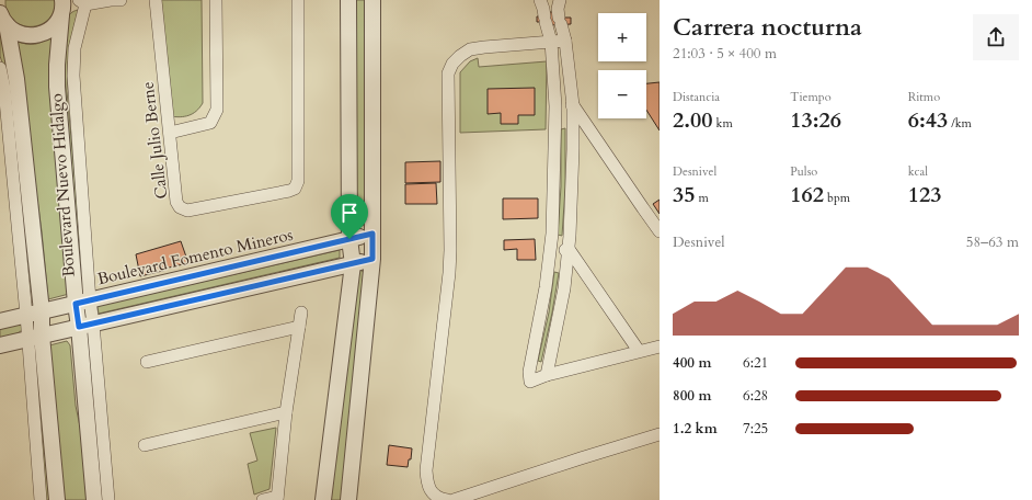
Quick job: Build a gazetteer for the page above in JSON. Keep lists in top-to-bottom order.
{
  "streets": {
    "street": ["Calle Julio Berne", "Boulevard Nuevo Hidalgo", "Boulevard Fomento Mineros"]
  },
  "crossings": [
    ["Boulevard Nuevo Hidalgo", "Boulevard Fomento Mineros"]
  ],
  "page": {
    "heading": ["Carrera nocturna", "21:03 · 5 × 400 m"],
    "map_buttons": ["+", "−"],
    "stats": [
      ["Distancia", "2.00 km"],
      ["Tiempo", "13:26"],
      ["Ritmo", "6:43 /km"],
      ["Desnivel", "35 m"],
      ["Pulso", "162 bpm"],
      ["kcal", "123"]
    ],
    "chart": ["Desnivel", "58–63 m"],
    "list": [
      {
        "name": "400 m",
        "note": "6:21"
      },
      {
        "name": "800 m",
        "note": "6:28"
      },
      {
        "name": "1.2 km",
        "note": "7:25"
      }
    ]
  }
}
